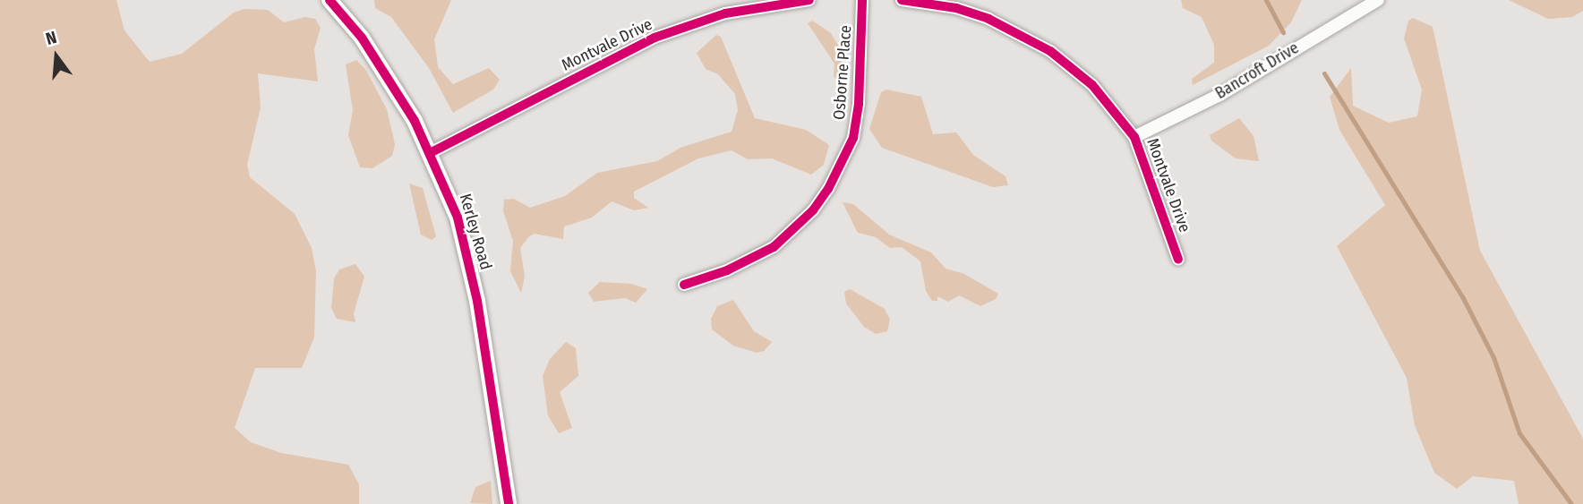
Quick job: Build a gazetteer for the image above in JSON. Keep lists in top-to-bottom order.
{
  "streets": {
    "street": [
      "Montvale Drive",
      "Bancroft Drive",
      "Osborne Place",
      "Kerley Road"
    ]
  },
  "crossings": [
    ["Montvale Drive", "Bancroft Drive"],
    ["Montvale Drive", "Kerley Road"]
  ],
  "north": "top"
}
